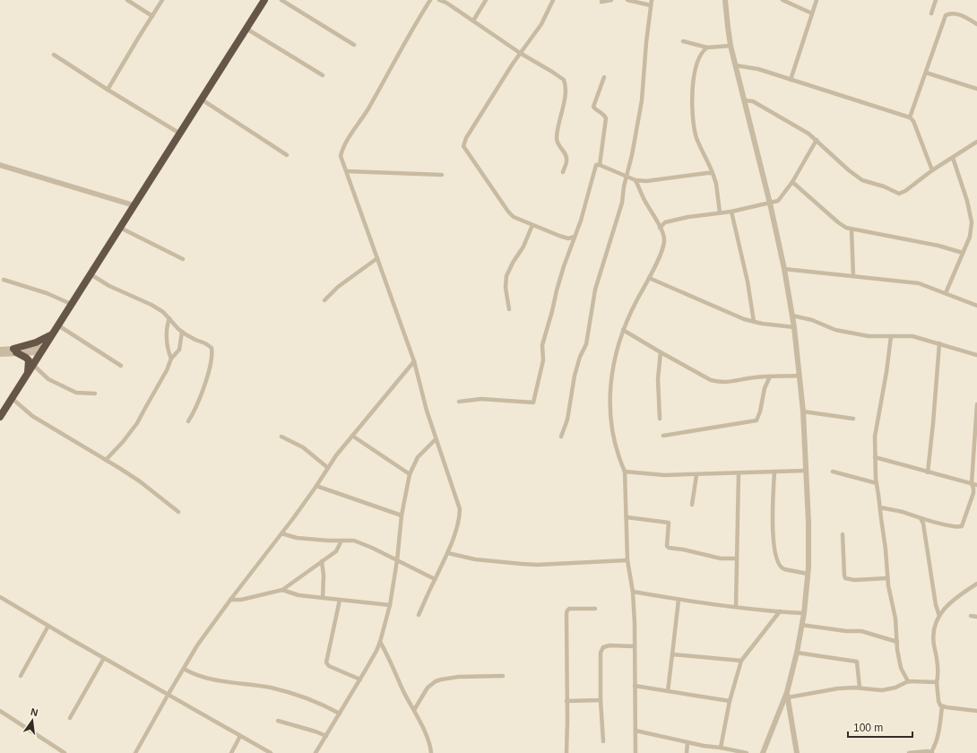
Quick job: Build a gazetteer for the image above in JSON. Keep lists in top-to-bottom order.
{
  "scale_bar": "100 m",
  "north": "top"
}
